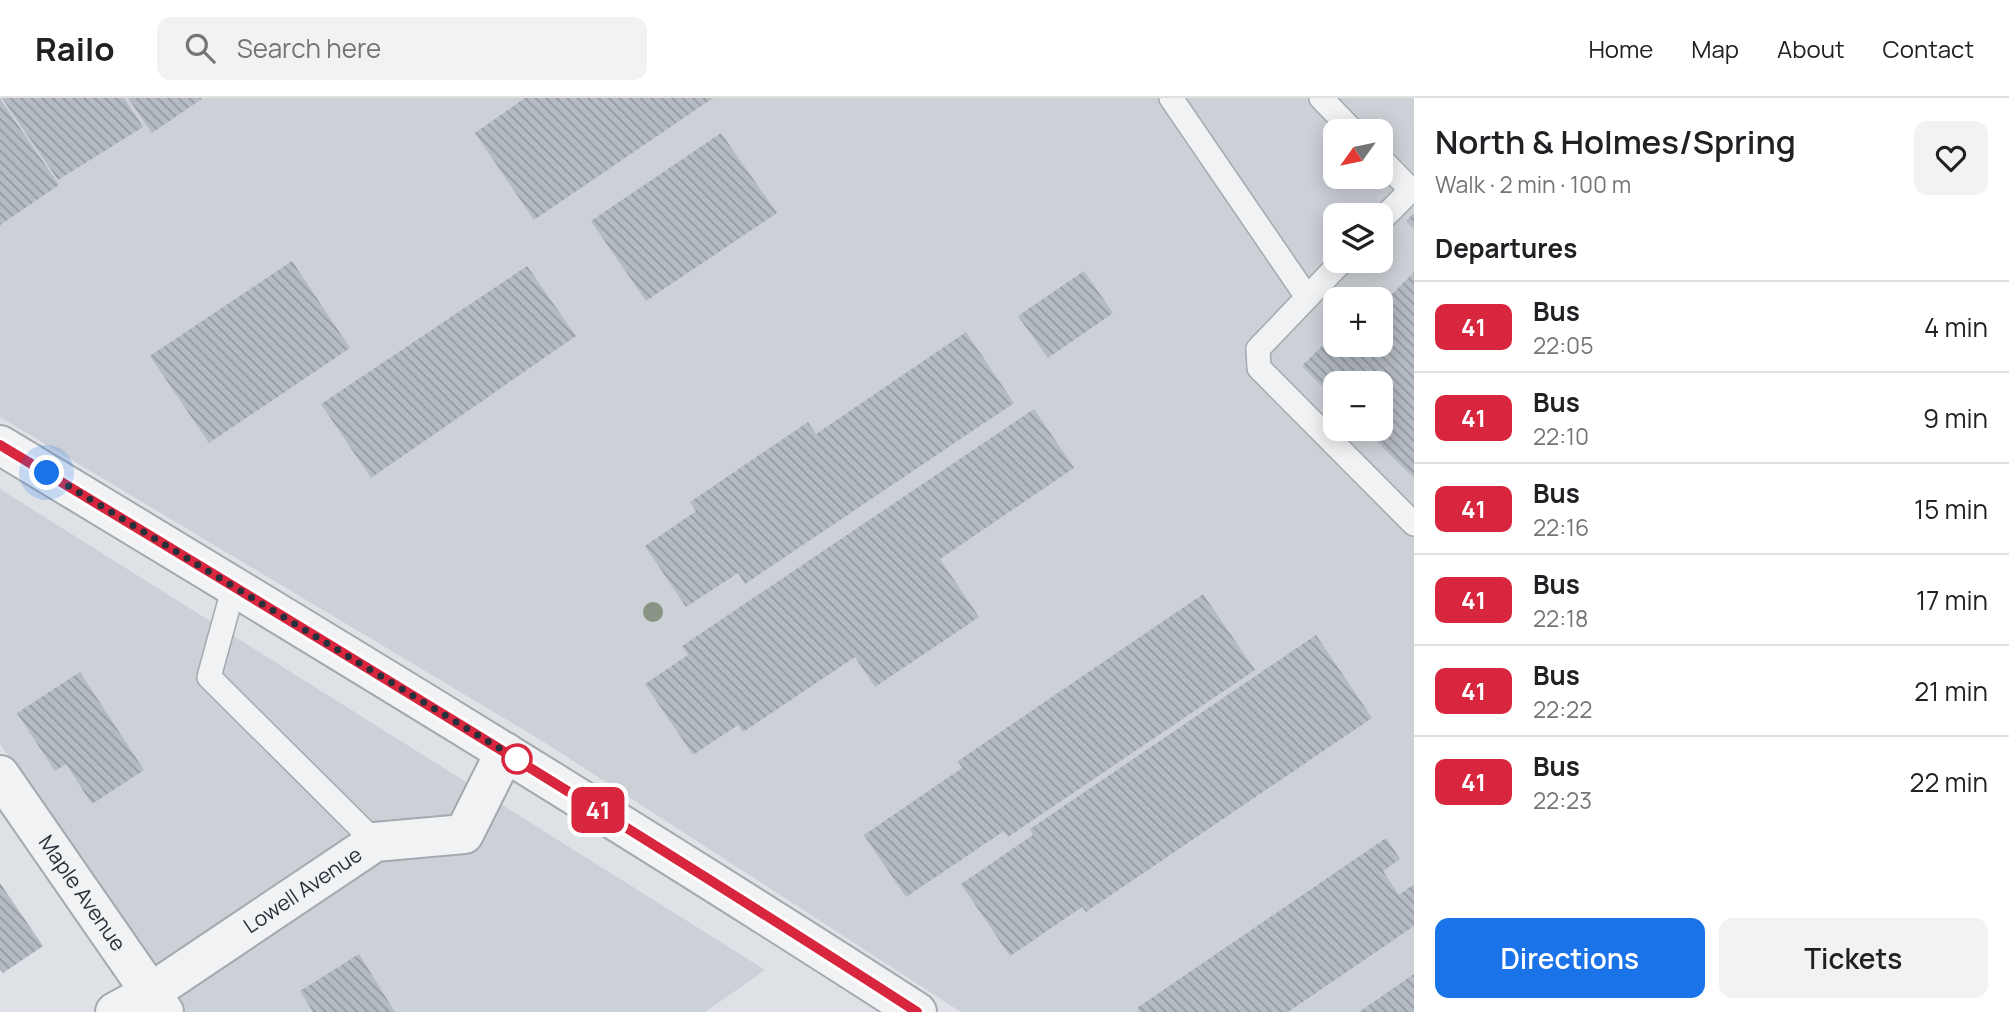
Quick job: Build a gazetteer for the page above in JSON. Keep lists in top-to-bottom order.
{
  "streets": {
    "street": ["Lowell Avenue", "Maple Avenue"]
  },
  "crossings": [
    ["Lowell Avenue", "Maple Avenue"]
  ],
  "lines": ["bus line 41"],
  "north": "bottom left",
  "page": {
    "header": "Railo",
    "search": "Search here",
    "nav": [
      "Home",
      "Map",
      "About",
      "Contact"
    ],
    "on_map": "41",
    "heading": [
      ["North & Holmes/Spring", "Walk · 2 min · 100 m"],
      "Departures"
    ],
    "map_buttons": ["+", "−"],
    "list": [
      {
        "mark": "41",
        "name": "Bus",
        "note": "22:05",
        "value": "4 min"
      },
      {
        "mark": "41",
        "name": "Bus",
        "note": "22:10",
        "value": "9 min"
      },
      {
        "mark": "41",
        "name": "Bus",
        "note": "22:16",
        "value": "15 min"
      },
      {
        "mark": "41",
        "name": "Bus",
        "note": "22:18",
        "value": "17 min"
      },
      {
        "mark": "41",
        "name": "Bus",
        "note": "22:22",
        "value": "21 min"
      },
      {
        "mark": "41",
        "name": "Bus",
        "note": "22:23",
        "value": "22 min"
      }
    ],
    "buttons": ["Directions", "Tickets"]
  }
}
